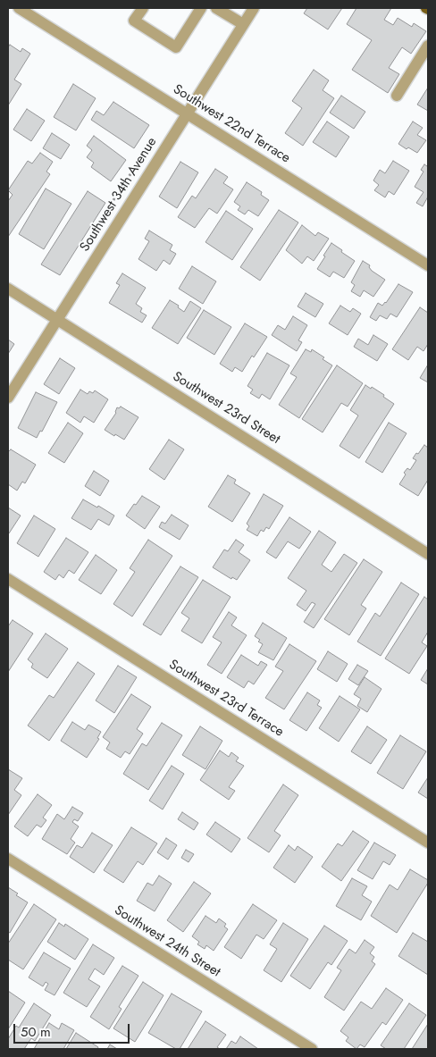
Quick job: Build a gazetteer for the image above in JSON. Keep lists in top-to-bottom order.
{
  "streets": {
    "street": [
      "Southwest 22nd Terrace",
      "Southwest 34th Avenue",
      "Southwest 23rd Street",
      "Southwest 23rd Terrace",
      "Southwest 24th Street"
    ]
  },
  "crossings": [
    ["Southwest 22nd Terrace", "Southwest 34th Avenue"],
    ["Southwest 34th Avenue", "Southwest 23rd Street"]
  ],
  "scale_bar": "50 m"
}
